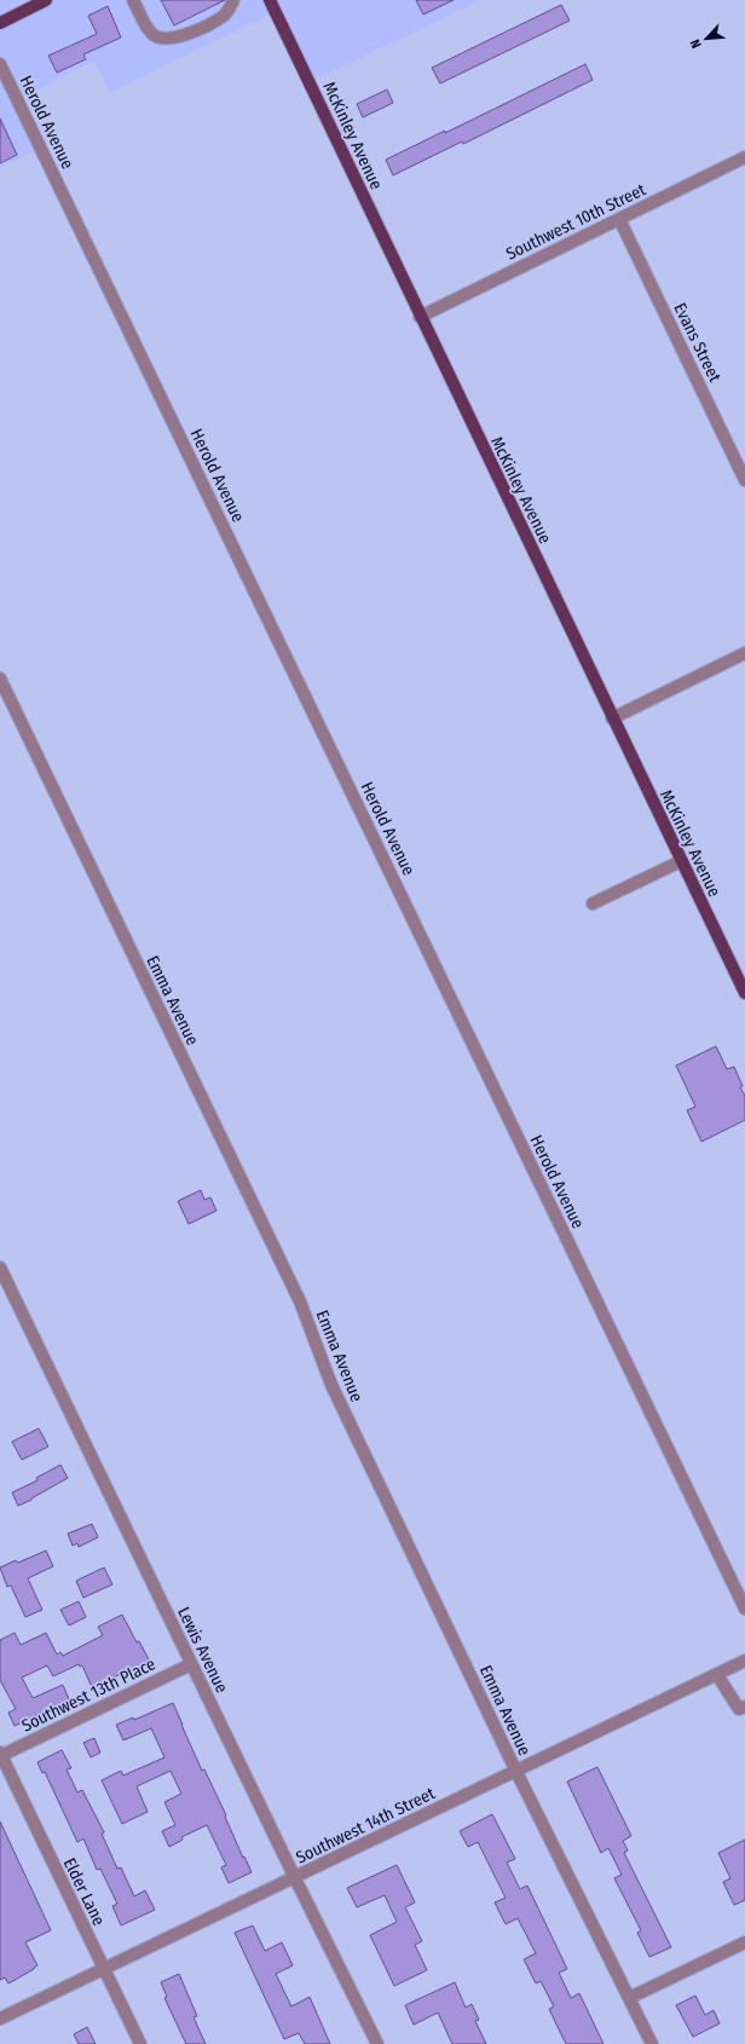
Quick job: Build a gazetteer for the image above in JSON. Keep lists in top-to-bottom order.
{
  "streets": {
    "main road": ["McKinley Avenue"],
    "street": [
      "Herold Avenue",
      "Southwest 10th Street",
      "Evans Street",
      "Emma Avenue",
      "Lewis Avenue",
      "Southwest 13th Place",
      "Southwest 14th Street",
      "Elder Lane"
    ]
  },
  "crossings": [
    ["McKinley Avenue", "Southwest 10th Street"],
    ["Southwest 10th Street", "Evans Street"],
    ["Emma Avenue", "Southwest 14th Street"],
    ["Lewis Avenue", "Southwest 13th Place"],
    ["Lewis Avenue", "Southwest 14th Street"],
    ["Southwest 13th Place", "Elder Lane"],
    ["Southwest 14th Street", "Elder Lane"]
  ],
  "north": "bottom left"
}
